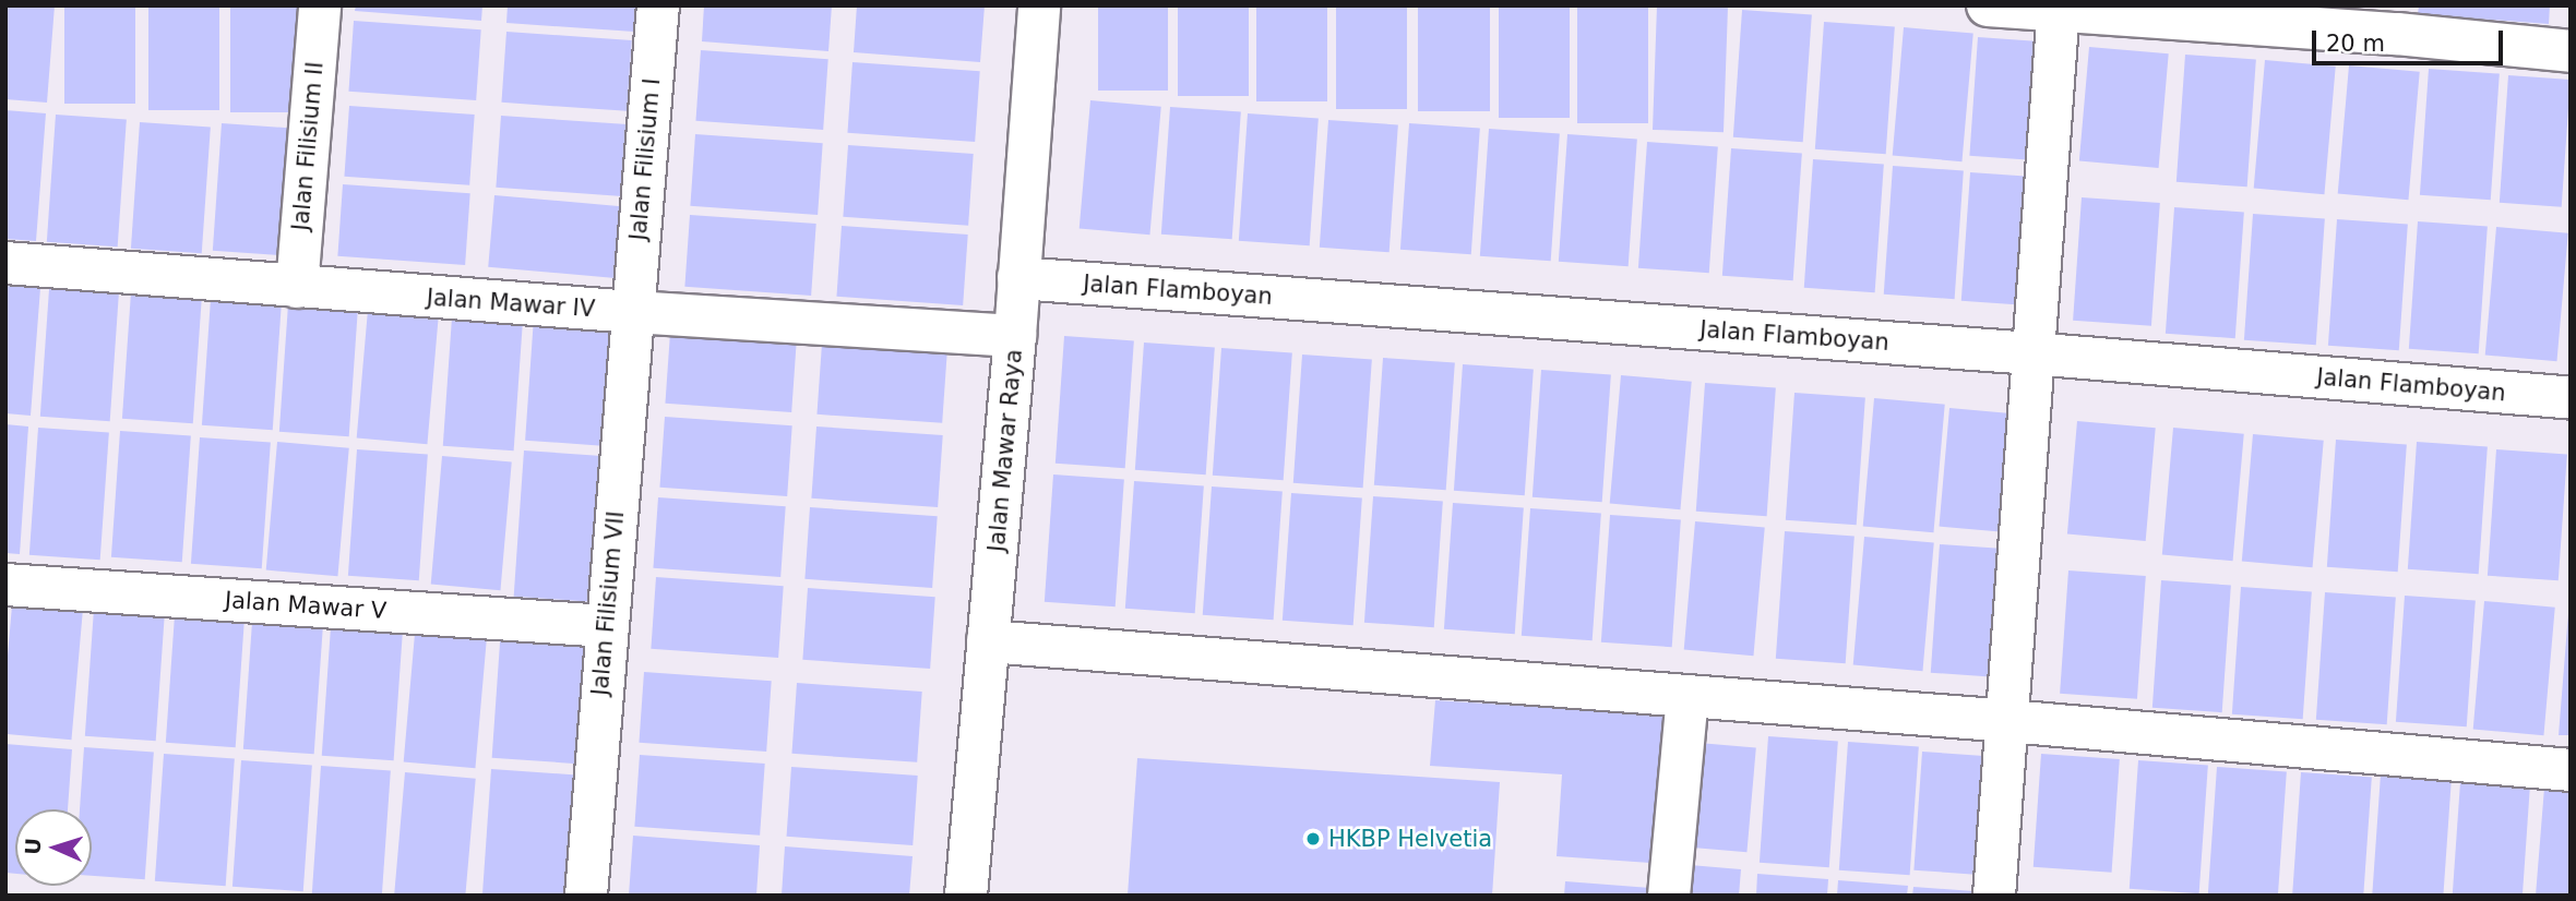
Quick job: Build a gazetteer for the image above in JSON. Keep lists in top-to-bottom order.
{
  "streets": {
    "street": [
      "Jalan Filisium II",
      "Jalan Filisium I",
      "Jalan Flamboyan",
      "Jalan Mawar IV",
      "Jalan Mawar Raya",
      "Jalan Filisium VII",
      "Jalan Mawar V"
    ]
  },
  "crossings": [
    ["Jalan Filisium II", "Jalan Mawar IV"],
    ["Jalan Filisium I", "Jalan Mawar IV"],
    ["Jalan Filisium I", "Jalan Filisium VII"],
    ["Jalan Flamboyan", "Jalan Mawar Raya"],
    ["Jalan Mawar IV", "Jalan Mawar Raya"],
    ["Jalan Mawar IV", "Jalan Filisium VII"],
    ["Jalan Filisium VII", "Jalan Mawar V"]
  ],
  "places": ["HKBP Helvetia"],
  "scale_bar": "20 m",
  "north": "left"
}
